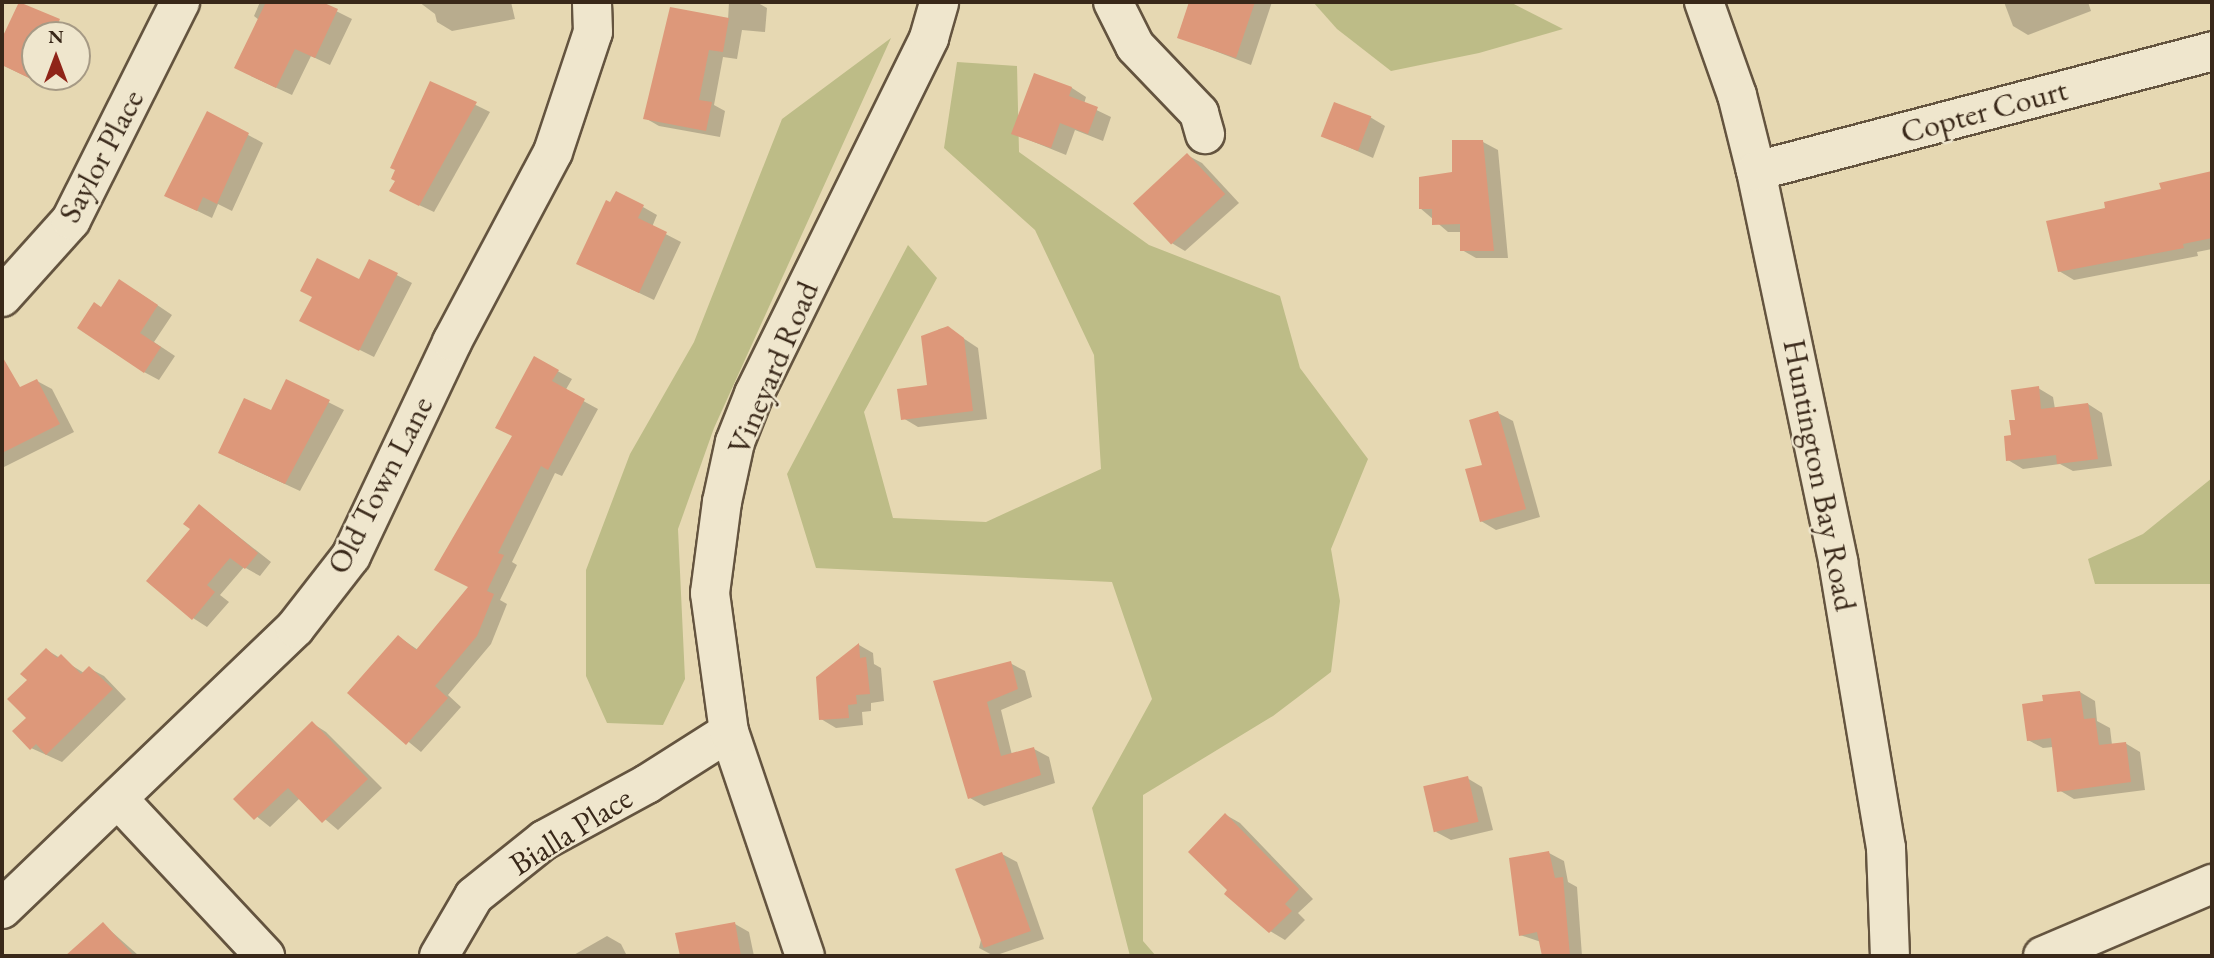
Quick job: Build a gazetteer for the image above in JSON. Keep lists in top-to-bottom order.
{
  "streets": {
    "street": [
      "Copter Court",
      "Saylor Place",
      "Vineyard Road",
      "Huntington Bay Road",
      "Old Town Lane",
      "Bialla Place"
    ]
  },
  "crossings": [
    ["Copter Court", "Huntington Bay Road"],
    ["Vineyard Road", "Bialla Place"]
  ],
  "north": "top"
}
